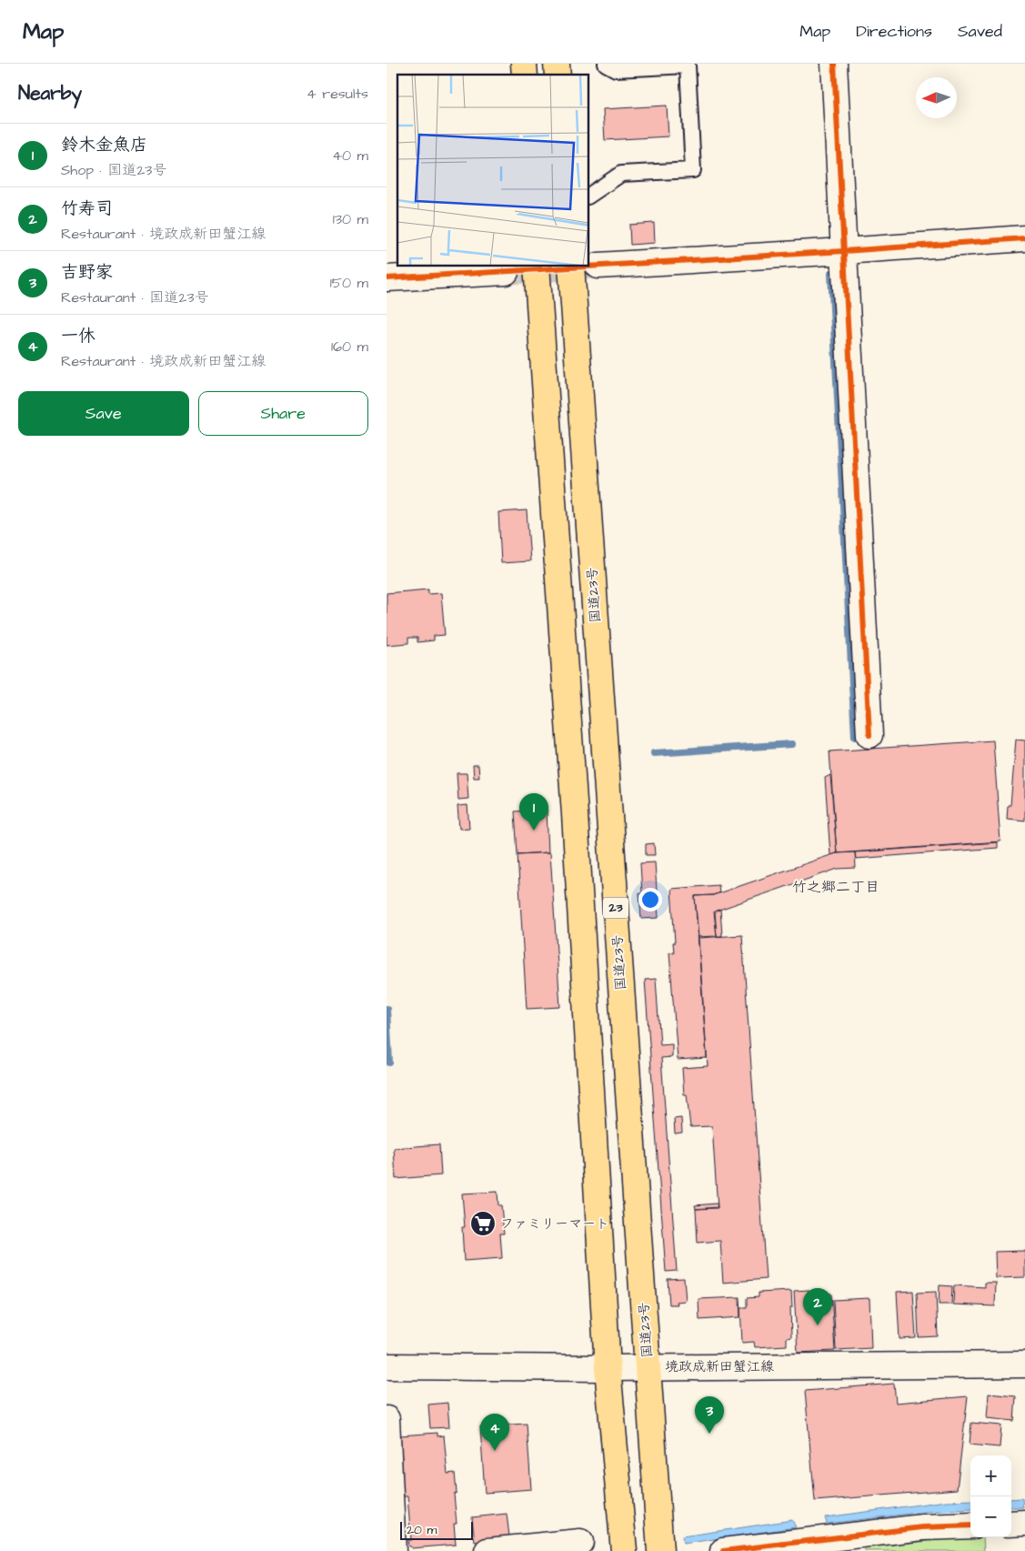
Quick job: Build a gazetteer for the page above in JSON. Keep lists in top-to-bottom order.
{
  "streets": {
    "highway": ["国道23号", "23"],
    "street": ["境政成新田蟹江線"]
  },
  "crossings": [
    ["国道23号", "境政成新田蟹江線"]
  ],
  "districts": ["竹之郷二丁目"],
  "places": {
    "supermarket": ["ファミリーマート"]
  },
  "scale_bar": "20 m",
  "north": "left",
  "page": {
    "header": "Map",
    "nav": ["Map", "Directions", "Saved"],
    "heading": ["Nearby", "4 results"],
    "list": [
      {
        "mark": "1",
        "name": "鈴木金魚店",
        "note": "Shop · 国道23号",
        "value": "40 m"
      },
      {
        "mark": "2",
        "name": "竹寿司",
        "note": "Restaurant · 境政成新田蟹江線",
        "value": "130 m"
      },
      {
        "mark": "3",
        "name": "吉野家",
        "note": "Restaurant · 国道23号",
        "value": "150 m"
      },
      {
        "mark": "4",
        "name": "一休",
        "note": "Restaurant · 境政成新田蟹江線",
        "value": "160 m"
      }
    ],
    "buttons": ["Save", "Share"],
    "pins": [
      "1",
      "2",
      "3",
      "4"
    ],
    "map_buttons": ["+", "−"],
    "scale": "20 m"
  }
}
